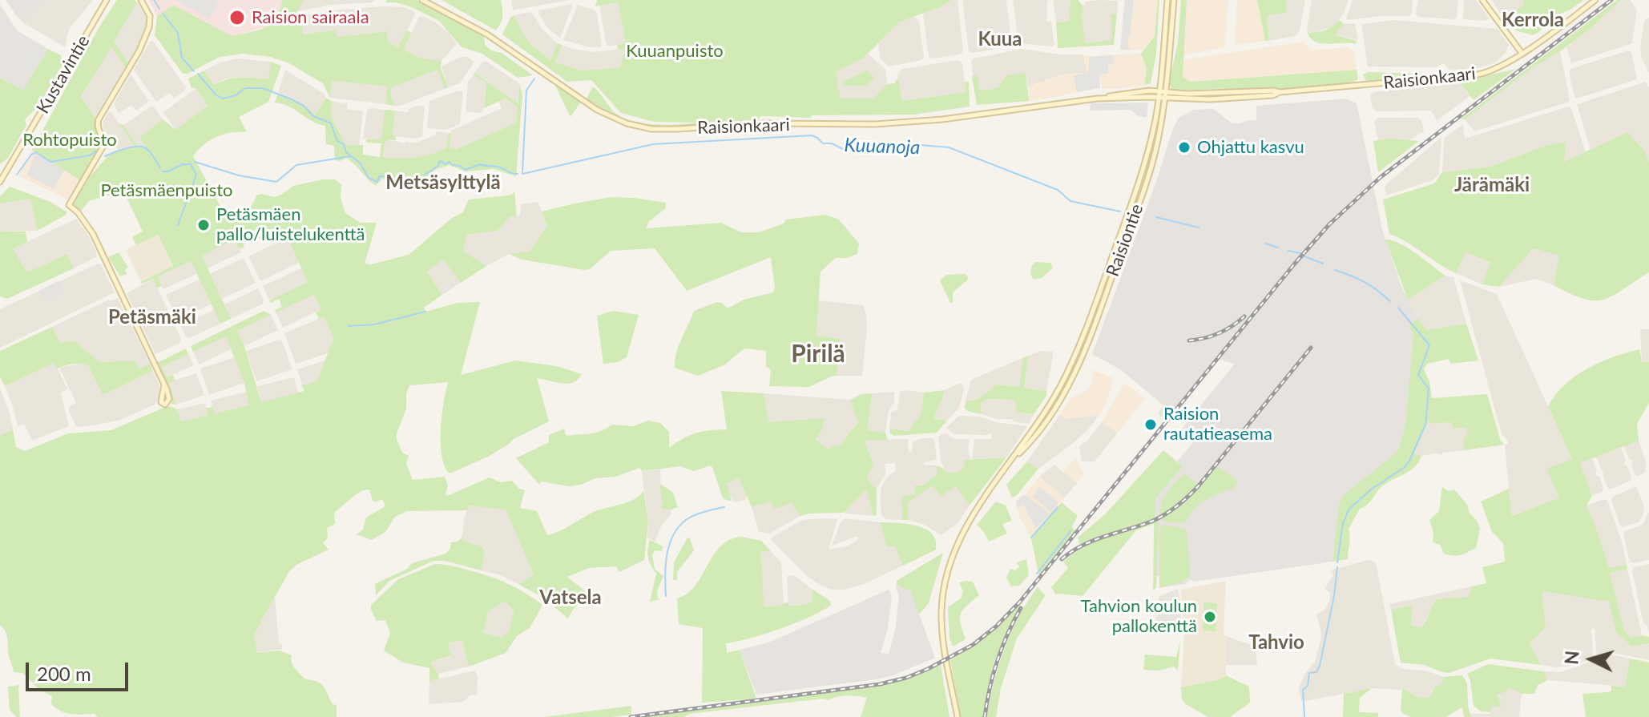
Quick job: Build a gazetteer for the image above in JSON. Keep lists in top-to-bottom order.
{
  "streets": {
    "main road": ["Kustavintie", "Raisionkaari", "Raisiontie"]
  },
  "crossings": [
    ["Raisionkaari", "Raisiontie"]
  ],
  "districts": [
    "Kerrola",
    "Kuua",
    "Metsäsylttylä",
    "Järämäki",
    "Petäsmäki",
    "Pirilä",
    "Vatsela",
    "Tahvio"
  ],
  "water": ["Kuuanoja"],
  "parks": ["Kuuanpuisto", "Rohtopuisto", "Petäsmäenpuisto"],
  "places": [
    "Raision sairaala",
    "Ohjattu kasvu",
    "Petäsmäen pallo/luistelukenttä",
    "Raision rautatieasema",
    "Tahvion koulun pallokenttä"
  ],
  "scale_bar": "200 m",
  "north": "left"
}
